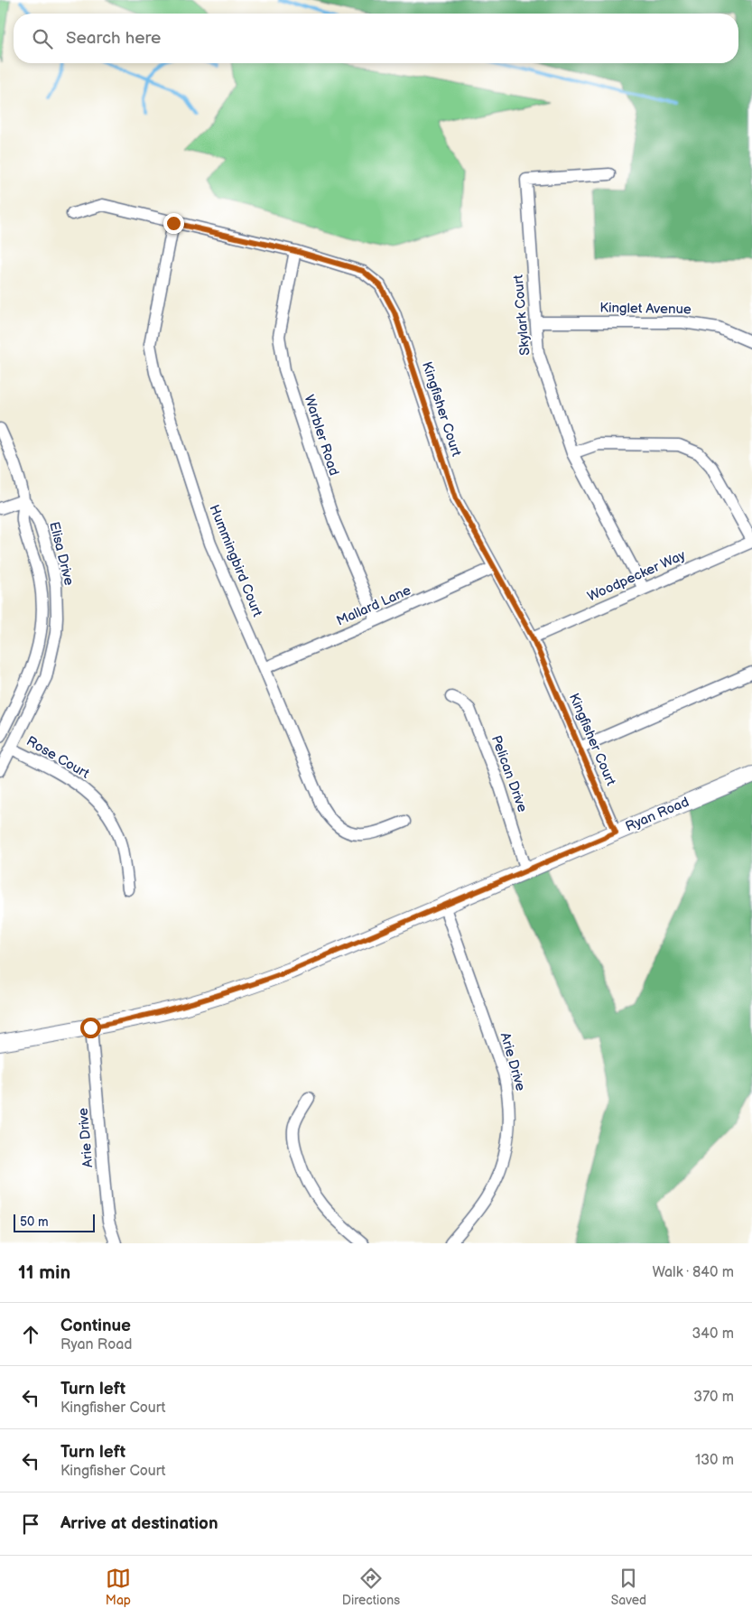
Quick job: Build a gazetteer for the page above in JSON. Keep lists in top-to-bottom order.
{
  "streets": {
    "street": [
      "Kinglet Avenue",
      "Skylark Court",
      "Kingfisher Court",
      "Warbler Road",
      "Elisa Drive",
      "Hummingbird Court",
      "Woodpecker Way",
      "Mallard Lane",
      "Rose Court",
      "Pelican Drive",
      "Ryan Road",
      "Arie Drive"
    ]
  },
  "crossings": [
    ["Kinglet Avenue", "Skylark Court"],
    ["Skylark Court", "Woodpecker Way"],
    ["Kingfisher Court", "Warbler Road"],
    ["Kingfisher Court", "Hummingbird Court"],
    ["Kingfisher Court", "Woodpecker Way"],
    ["Kingfisher Court", "Mallard Lane"],
    ["Kingfisher Court", "Ryan Road"],
    ["Warbler Road", "Mallard Lane"],
    ["Elisa Drive", "Rose Court"],
    ["Hummingbird Court", "Mallard Lane"],
    ["Pelican Drive", "Ryan Road"],
    ["Ryan Road", "Arie Drive"]
  ],
  "scale_bar": "50 m",
  "page": {
    "search": "Search here",
    "scale": "50 m",
    "heading": ["11 min", "Walk · 840 m"],
    "list": [
      ["Continue", "Ryan Road", "340 m"],
      ["Turn left", "Kingfisher Court", "370 m"],
      ["Turn left", "Kingfisher Court", "130 m"],
      "Arrive at destination"
    ],
    "nav": ["Map", "Directions", "Saved"]
  }
}
